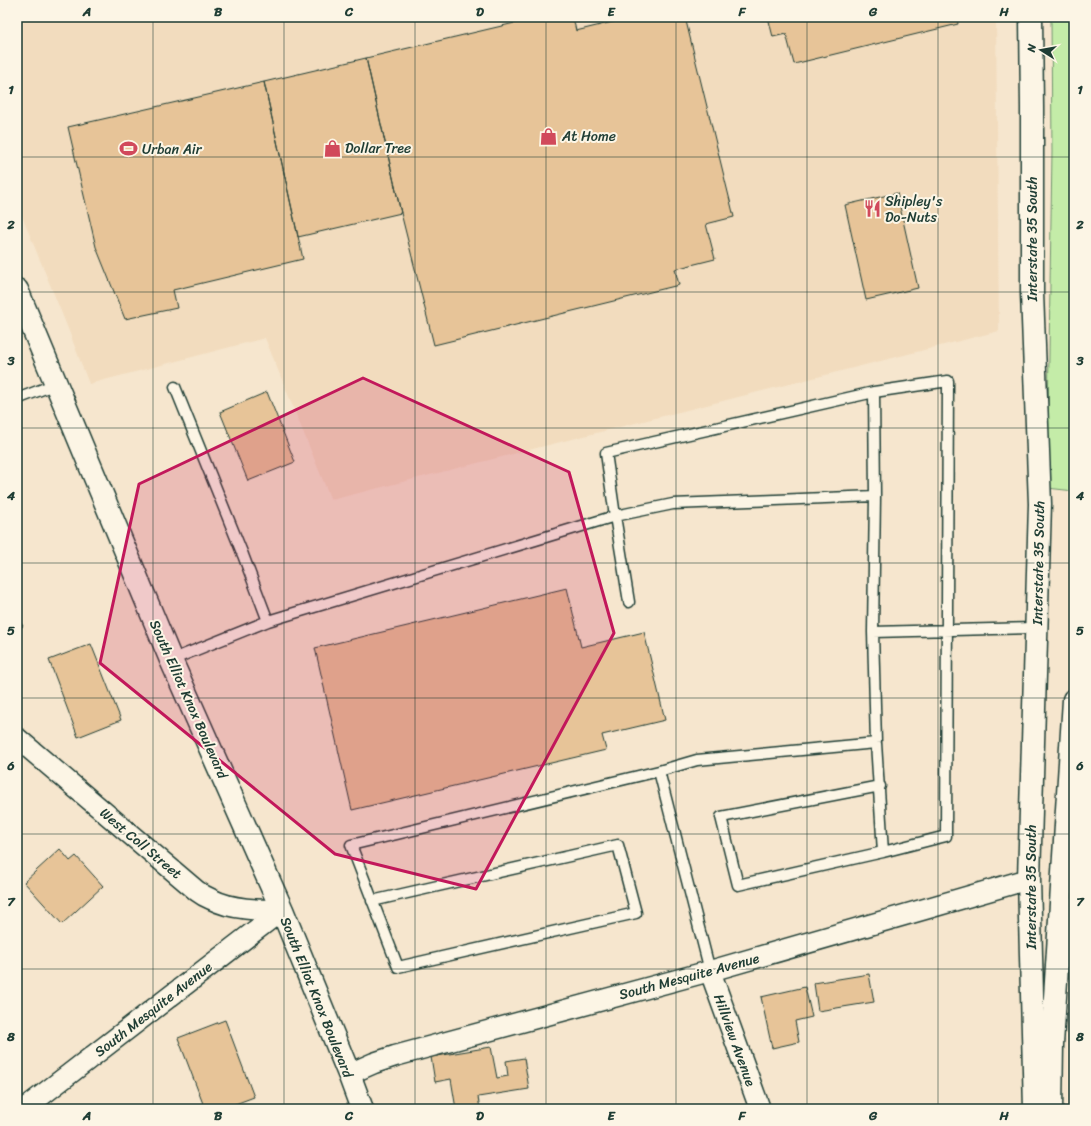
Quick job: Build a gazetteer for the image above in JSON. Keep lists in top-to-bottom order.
{
  "streets": {
    "main road": ["Interstate 35 South", "South Elliot Knox Boulevard"],
    "street": ["West Coll Street", "South Mesquite Avenue", "Hillview Avenue"]
  },
  "crossings": [
    ["Interstate 35 South", "South Mesquite Avenue"],
    ["South Elliot Knox Boulevard", "West Coll Street"],
    ["South Elliot Knox Boulevard", "South Mesquite Avenue"],
    ["West Coll Street", "South Mesquite Avenue"],
    ["South Mesquite Avenue", "Hillview Avenue"]
  ],
  "places": {
    "shop": ["At Home", "Dollar Tree"],
    "sports": ["Urban Air"],
    "restaurant": ["Shipley's Do-Nuts"]
  },
  "north": "left",
  "grid": {
    "columns": [
      "A",
      "B",
      "C",
      "D",
      "E",
      "F",
      "G",
      "H"
    ],
    "rows": [
      "1",
      "2",
      "3",
      "4",
      "5",
      "6",
      "7",
      "8"
    ]
  }
}
